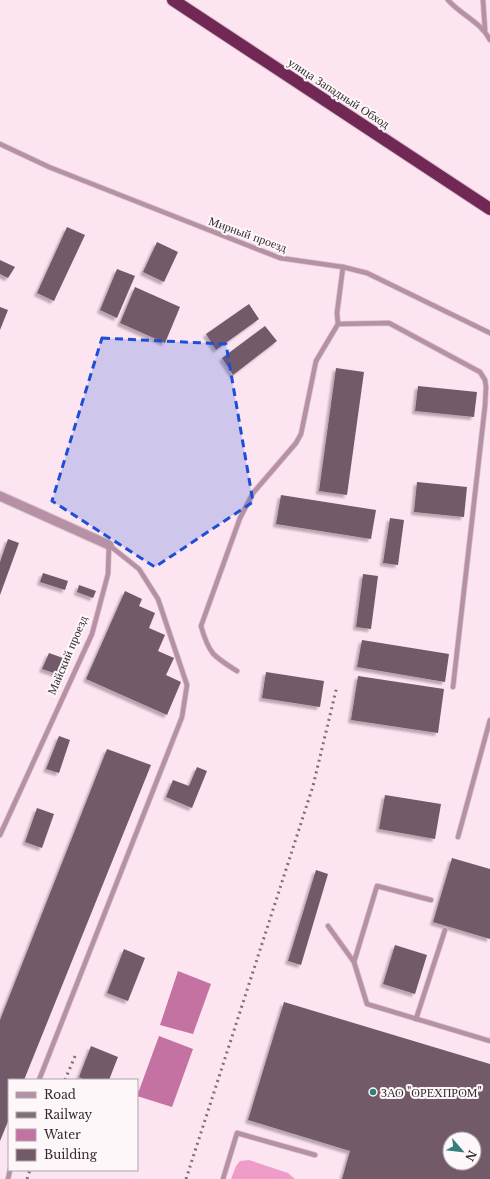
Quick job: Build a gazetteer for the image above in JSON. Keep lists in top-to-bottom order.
{
  "streets": {
    "highway": ["улица Западный Обход"],
    "lane": ["Мирный проезд", "Майский проезд"]
  },
  "places": ["ЗАО \"ОРЕХПРОМ\""],
  "legend": [
    "Road",
    "Railway",
    "Water",
    "Building"
  ],
  "north": "bottom right"
}
